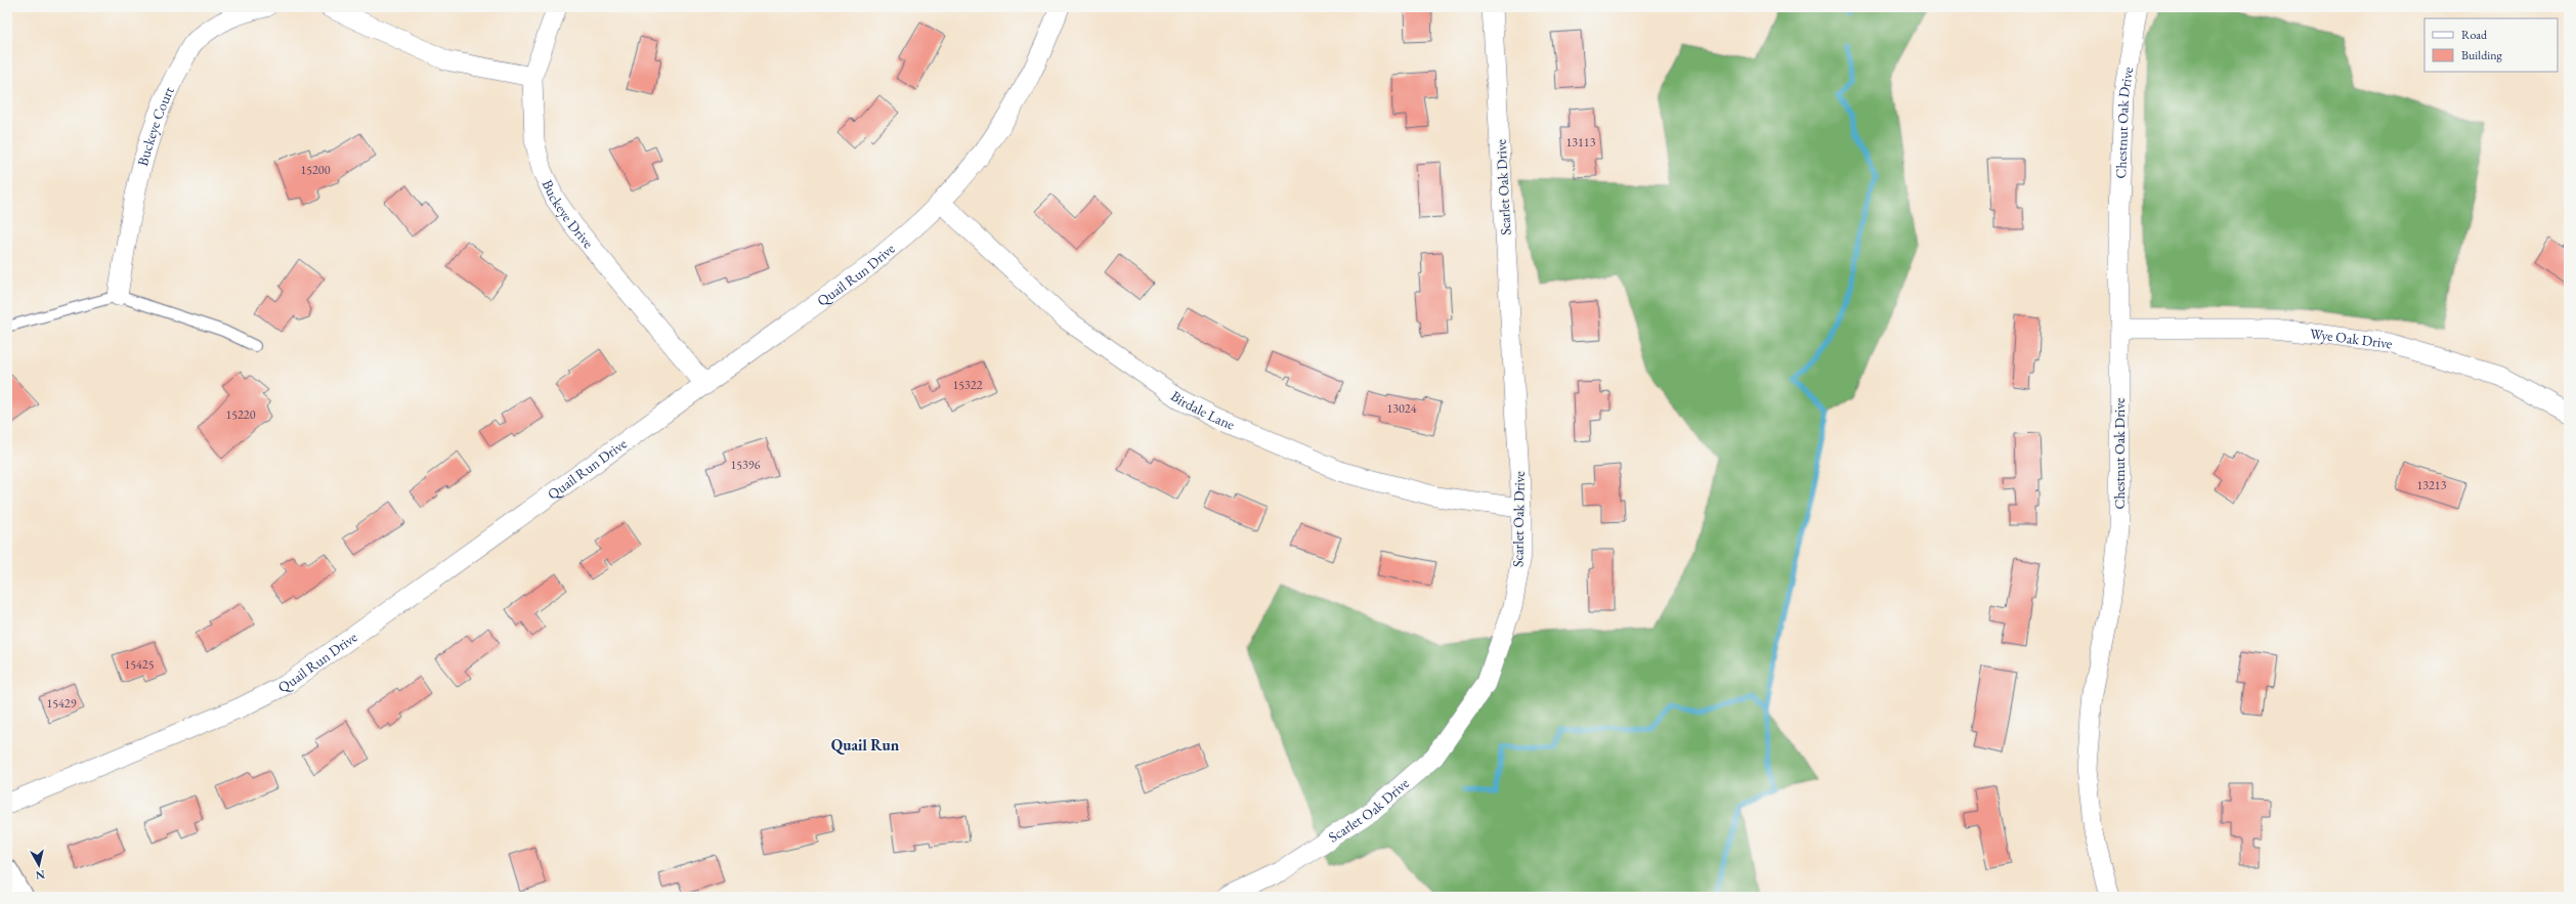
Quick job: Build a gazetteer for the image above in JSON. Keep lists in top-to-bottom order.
{
  "streets": {
    "street": [
      "Chestnut Oak Drive",
      "Buckeye Court",
      "Scarlet Oak Drive",
      "Buckeye Drive",
      "Quail Run Drive",
      "Wye Oak Drive",
      "Birdale Lane"
    ]
  },
  "crossings": [
    ["Chestnut Oak Drive", "Wye Oak Drive"],
    ["Scarlet Oak Drive", "Birdale Lane"],
    ["Buckeye Drive", "Quail Run Drive"],
    ["Quail Run Drive", "Birdale Lane"]
  ],
  "districts": ["Quail Run"],
  "house_numbers": [
    "13113",
    "15200",
    "15322",
    "13024",
    "15220",
    "15396",
    "13213",
    "15425",
    "15429"
  ],
  "legend": ["Road", "Building"],
  "north": "bottom"
}
